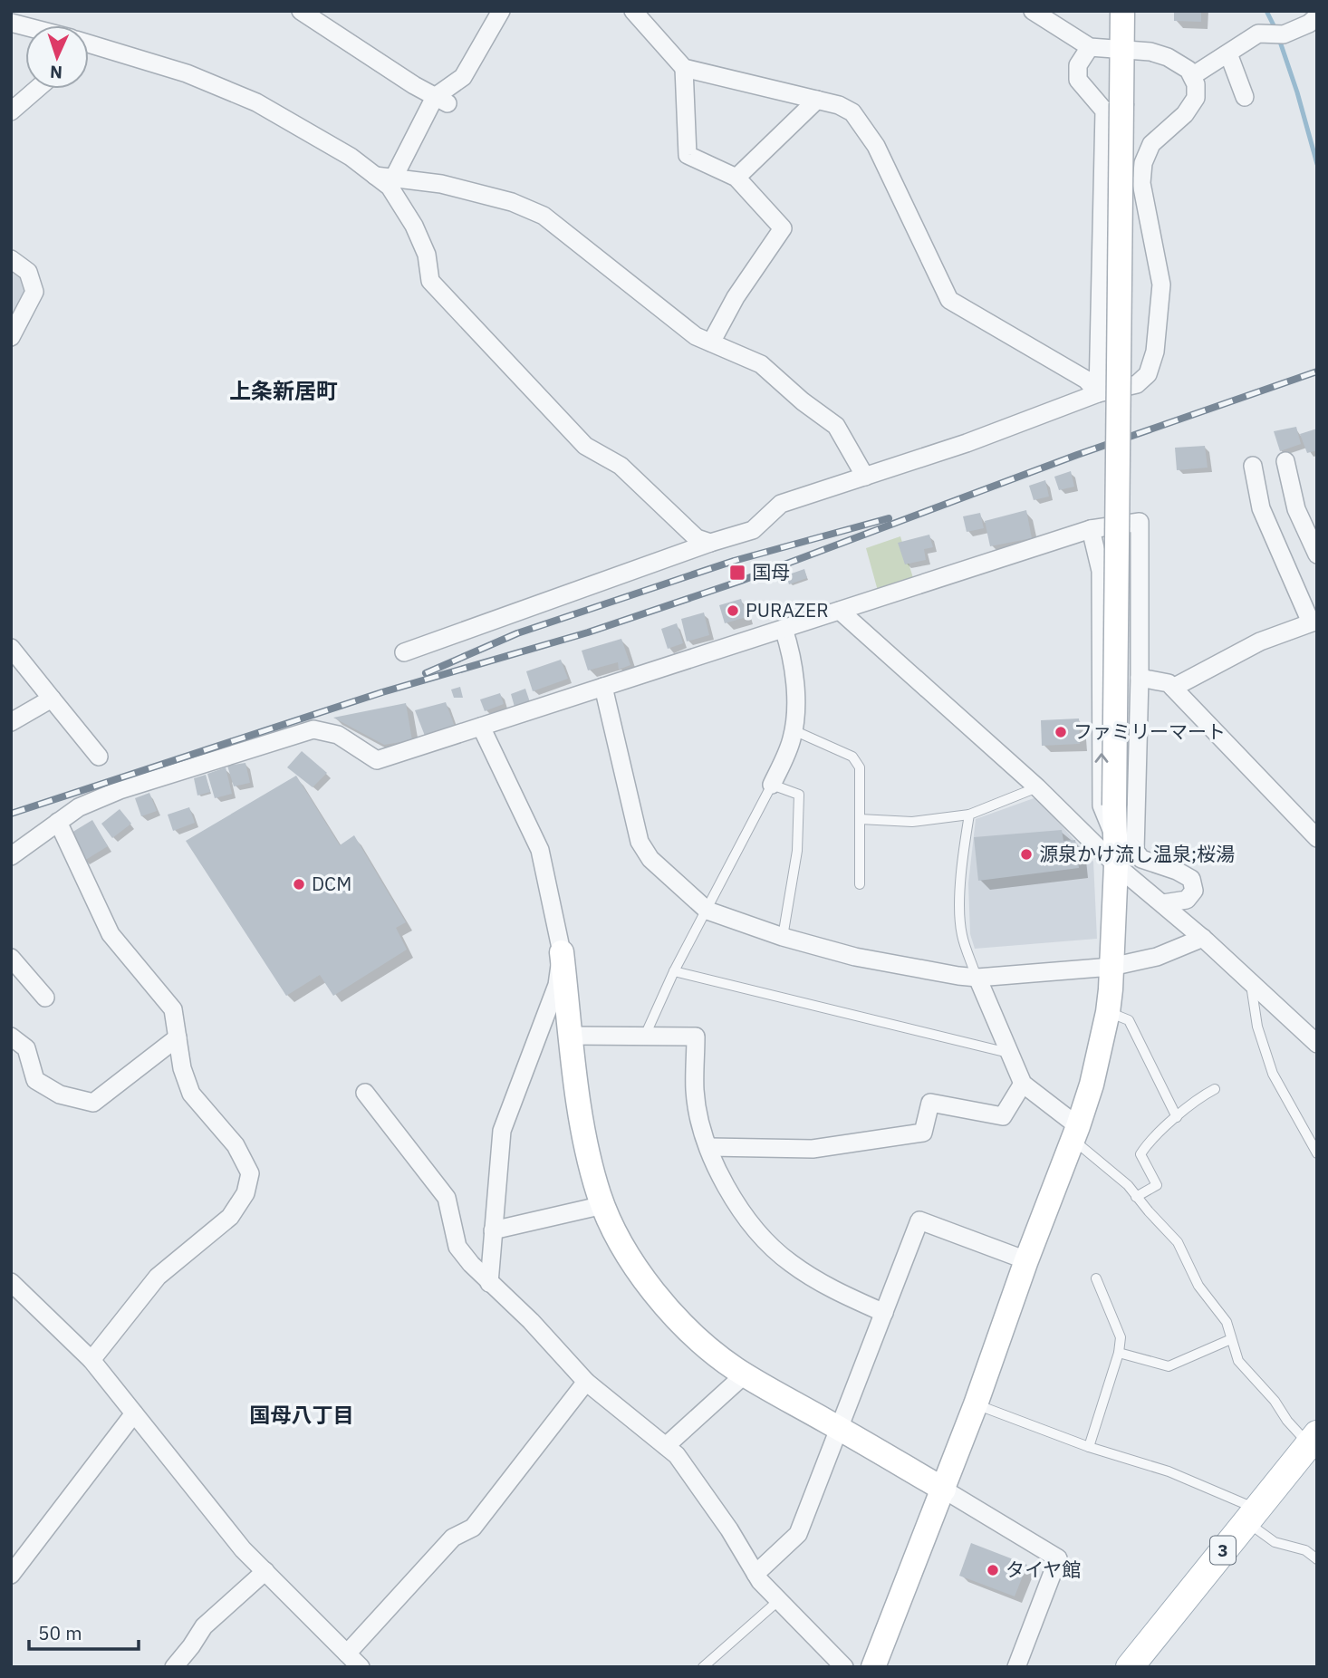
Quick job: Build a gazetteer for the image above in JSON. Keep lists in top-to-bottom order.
{
  "streets": {
    "main road": ["3"]
  },
  "districts": ["上条新居町", "国母八丁目"],
  "places": {
    "transit": ["国母"],
    "other": [
      "PURAZER",
      "ファミリーマート",
      "源泉かけ流し温泉;桜湯",
      "DCM",
      "タイヤ館"
    ]
  },
  "scale_bar": "50 m",
  "north": "bottom"
}
